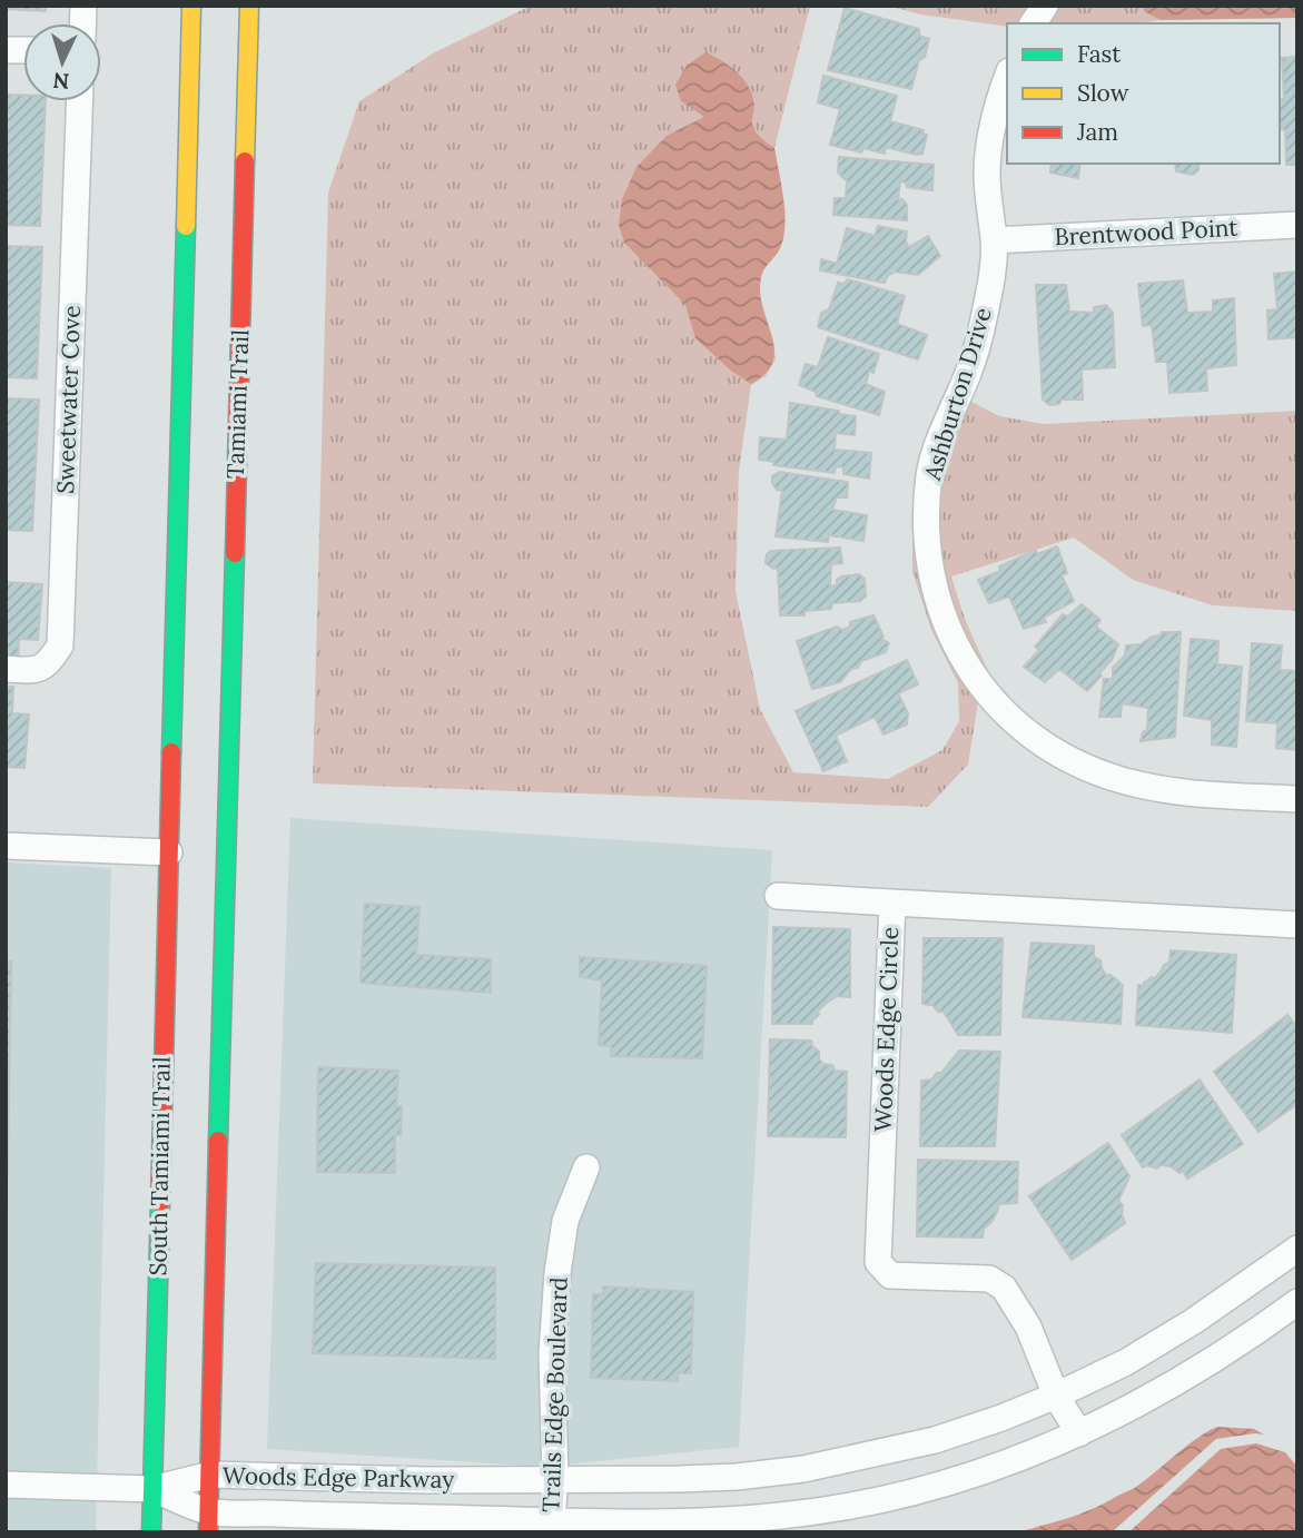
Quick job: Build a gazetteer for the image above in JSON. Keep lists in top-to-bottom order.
{
  "streets": {
    "main road": ["Tamiami Trail", "South Tamiami Trail"],
    "street": [
      "Brentwood Point",
      "Ashburton Drive",
      "Sweetwater Cove",
      "Woods Edge Circle",
      "Trails Edge Boulevard",
      "Woods Edge Parkway"
    ]
  },
  "crossings": [
    ["Brentwood Point", "Ashburton Drive"],
    ["Tamiami Trail", "Woods Edge Parkway"],
    ["Woods Edge Circle", "Woods Edge Parkway"],
    ["South Tamiami Trail", "Woods Edge Parkway"],
    ["Trails Edge Boulevard", "Woods Edge Parkway"]
  ],
  "legend": ["Fast", "Slow", "Jam"],
  "north": "bottom"
}
